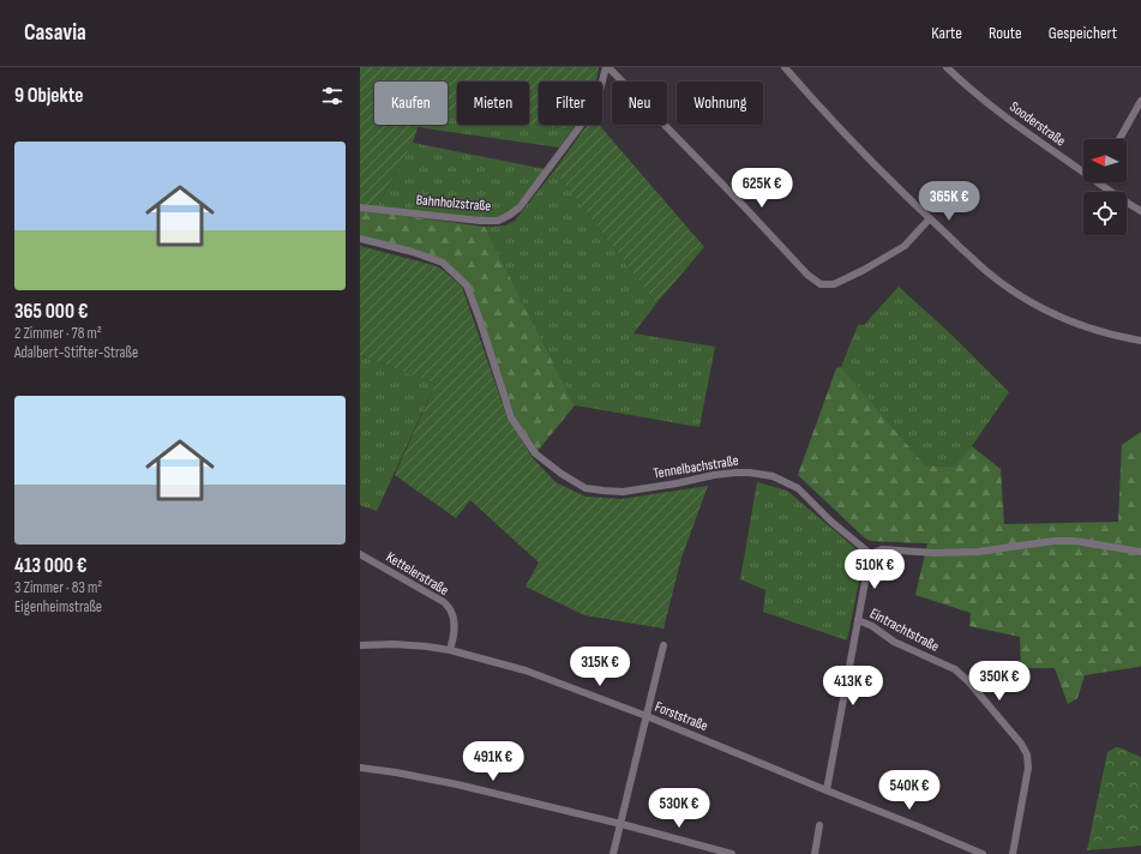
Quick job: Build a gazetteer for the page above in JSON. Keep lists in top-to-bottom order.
{
  "streets": {
    "street": [
      "Sooderstraße",
      "Bahnholzstraße",
      "Tennelbachstraße",
      "Kettelerstraße",
      "Eintrachtstraße",
      "Forststraße"
    ]
  },
  "crossings": [
    ["Kettelerstraße", "Forststraße"]
  ],
  "north": "left",
  "page": {
    "header": "Casavia",
    "nav": ["Karte", "Route", "Gespeichert"],
    "heading": "9 Objekte",
    "chip": [
      "Kaufen",
      "Mieten",
      "Filter",
      "Neu",
      "Wohnung"
    ],
    "list": [
      {
        "name": "365 000 €",
        "note": "2 Zimmer · 78 m² · Adalbert-Stifter-Straße"
      },
      {
        "name": "413 000 €",
        "note": "3 Zimmer · 83 m² · Eigenheimstraße"
      }
    ],
    "price": [
      "625K €",
      "365K €",
      "510K €",
      "315K €",
      "350K €",
      "413K €",
      "491K €",
      "540K €",
      "530K €"
    ]
  }
}
